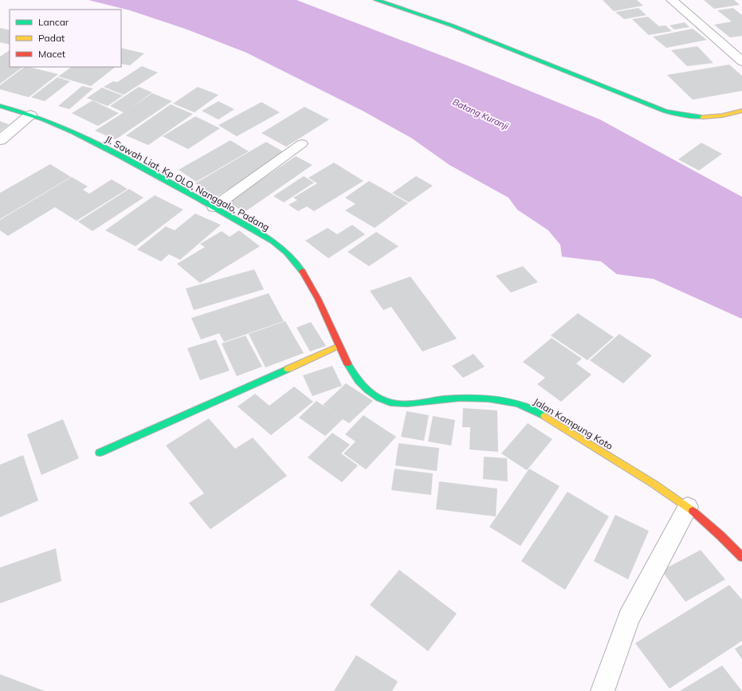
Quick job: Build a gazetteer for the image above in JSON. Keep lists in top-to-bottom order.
{
  "streets": {
    "street": ["Jl. Sawah Liat, Kp OLO, Nanggalo, Padang", "Jalan Kampung Koto"]
  },
  "crossings": [
    ["Jl. Sawah Liat, Kp OLO, Nanggalo, Padang", "Jalan Kampung Koto"]
  ],
  "water": ["Batang Kuranji"],
  "legend": ["Lancar", "Padat", "Macet"]
}
